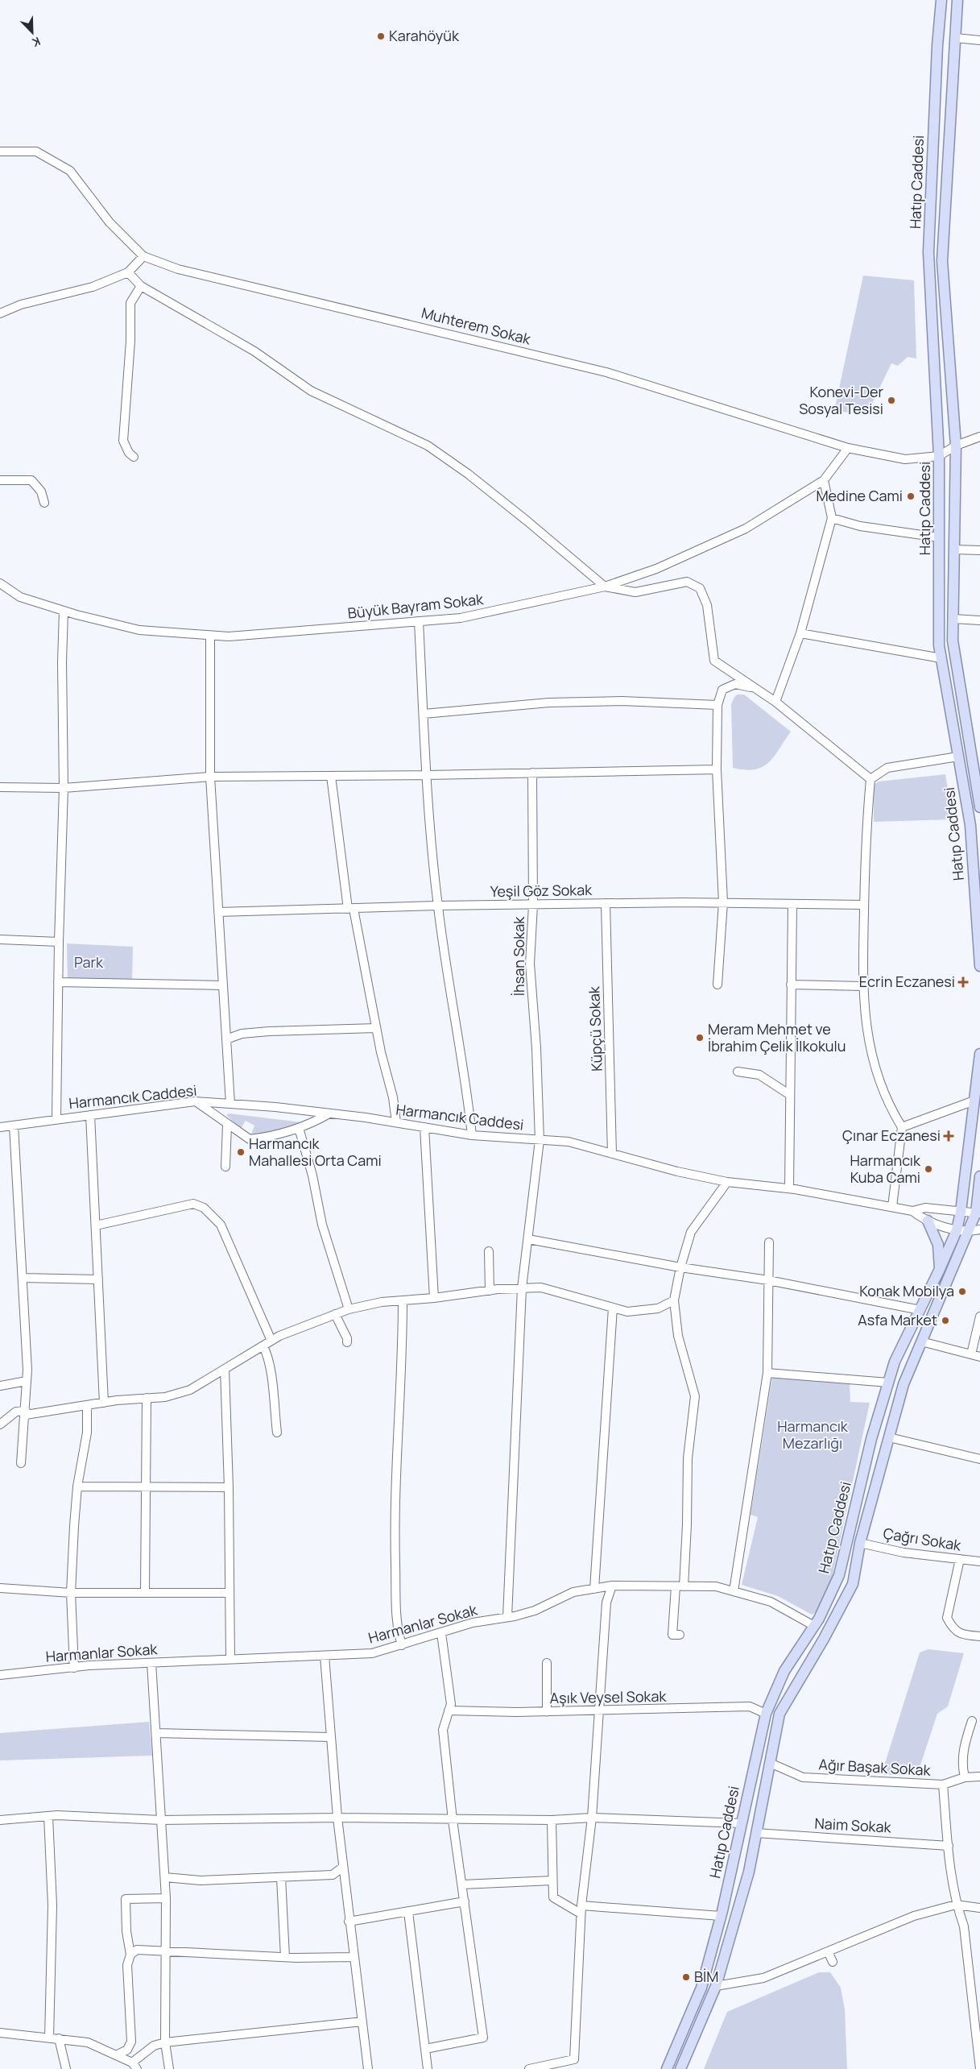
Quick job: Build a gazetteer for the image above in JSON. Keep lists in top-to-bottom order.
{
  "streets": {
    "main road": ["Hatıp Caddesi"],
    "street": [
      "Muhterem Sokak",
      "Büyük Bayram Sokak",
      "Yeşil Göz Sokak",
      "İhsan Sokak",
      "Küpçü Sokak",
      "Harmancık Caddesi",
      "Çağrı Sokak",
      "Harmanlar Sokak",
      "Aşık Veysel Sokak",
      "Ağır Başak Sokak",
      "Naim Sokak"
    ]
  },
  "crossings": [
    ["Hatıp Caddesi", "Muhterem Sokak"],
    ["Hatıp Caddesi", "Çağrı Sokak"],
    ["Hatıp Caddesi", "Harmanlar Sokak"],
    ["Hatıp Caddesi", "Aşık Veysel Sokak"],
    ["Hatıp Caddesi", "Ağır Başak Sokak"],
    ["Hatıp Caddesi", "Naim Sokak"],
    ["Muhterem Sokak", "Büyük Bayram Sokak"],
    ["Yeşil Göz Sokak", "İhsan Sokak"],
    ["Yeşil Göz Sokak", "Küpçü Sokak"],
    ["İhsan Sokak", "Harmancık Caddesi"],
    ["İhsan Sokak", "Harmanlar Sokak"],
    ["Küpçü Sokak", "Harmancık Caddesi"]
  ],
  "parks": ["Park", "Harmancık Mezarlığı"],
  "places": {
    "other": [
      "Karahöyük",
      "Konevi-Der Sosyal Tesisi",
      "Medine Cami",
      "Meram Mehmet ve İbrahim Çelik İlkokulu",
      "Harmancık Mahallesi Orta Cami",
      "Harmancık Kuba Cami",
      "Konak Mobilya",
      "Asfa Market",
      "BİM"
    ],
    "health": ["Ecrin Eczanesi", "Çınar Eczanesi"]
  },
  "north": "bottom right"
}
